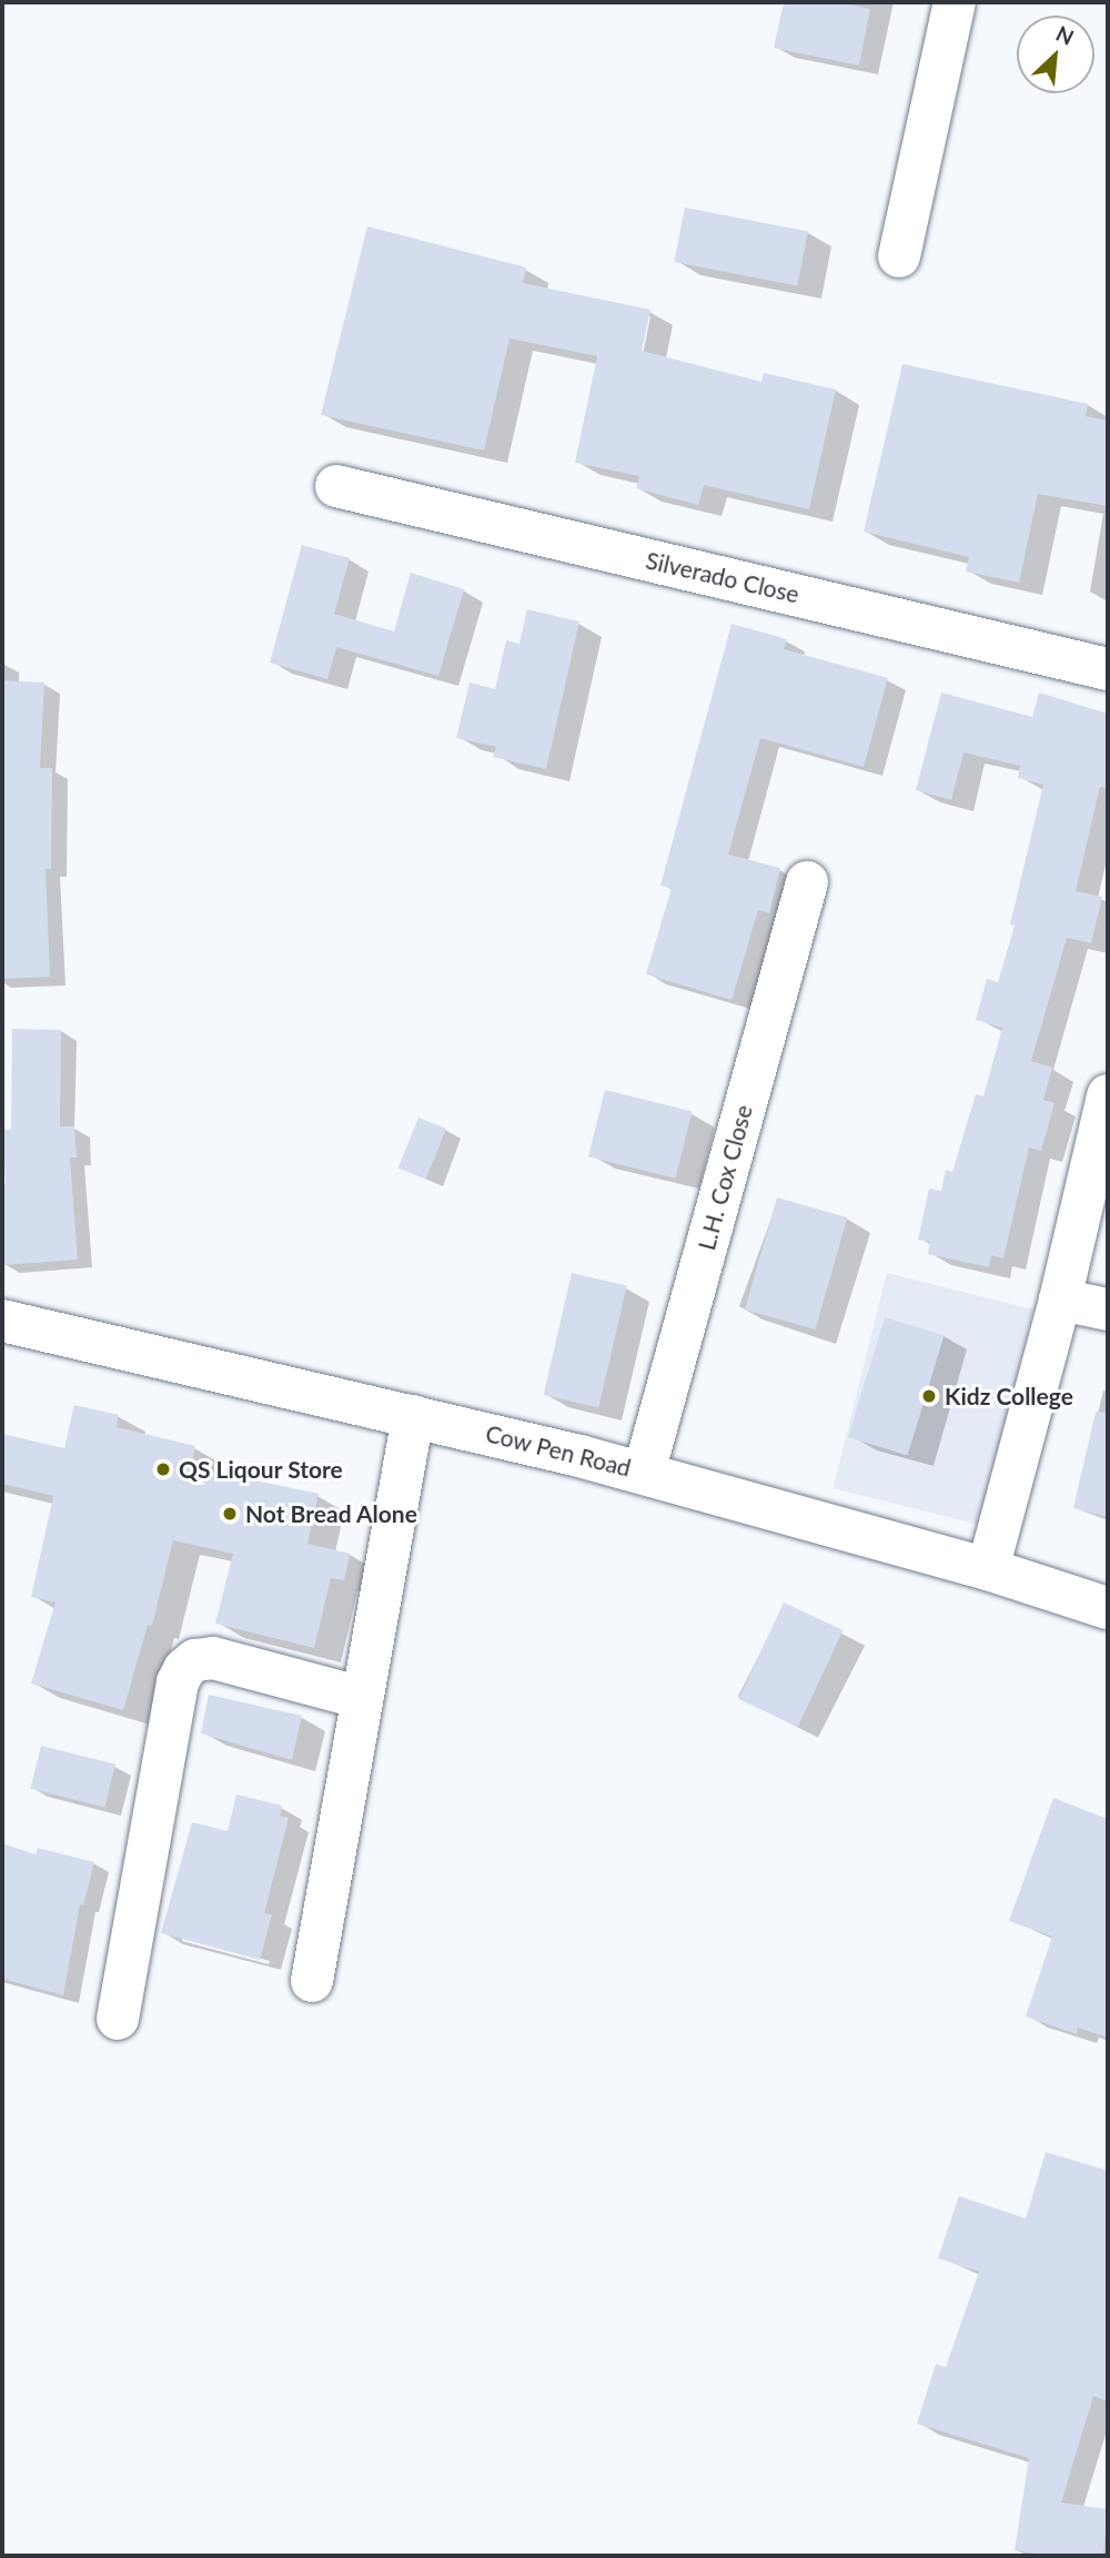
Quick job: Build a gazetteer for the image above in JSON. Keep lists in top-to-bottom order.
{
  "streets": {
    "street": ["Silverado Close", "L.H. Cox Close", "Cow Pen Road"]
  },
  "crossings": [
    ["L.H. Cox Close", "Cow Pen Road"]
  ],
  "places": ["Kidz College", "QS Liqour Store", "Not Bread Alone"],
  "north": "top right"
}
